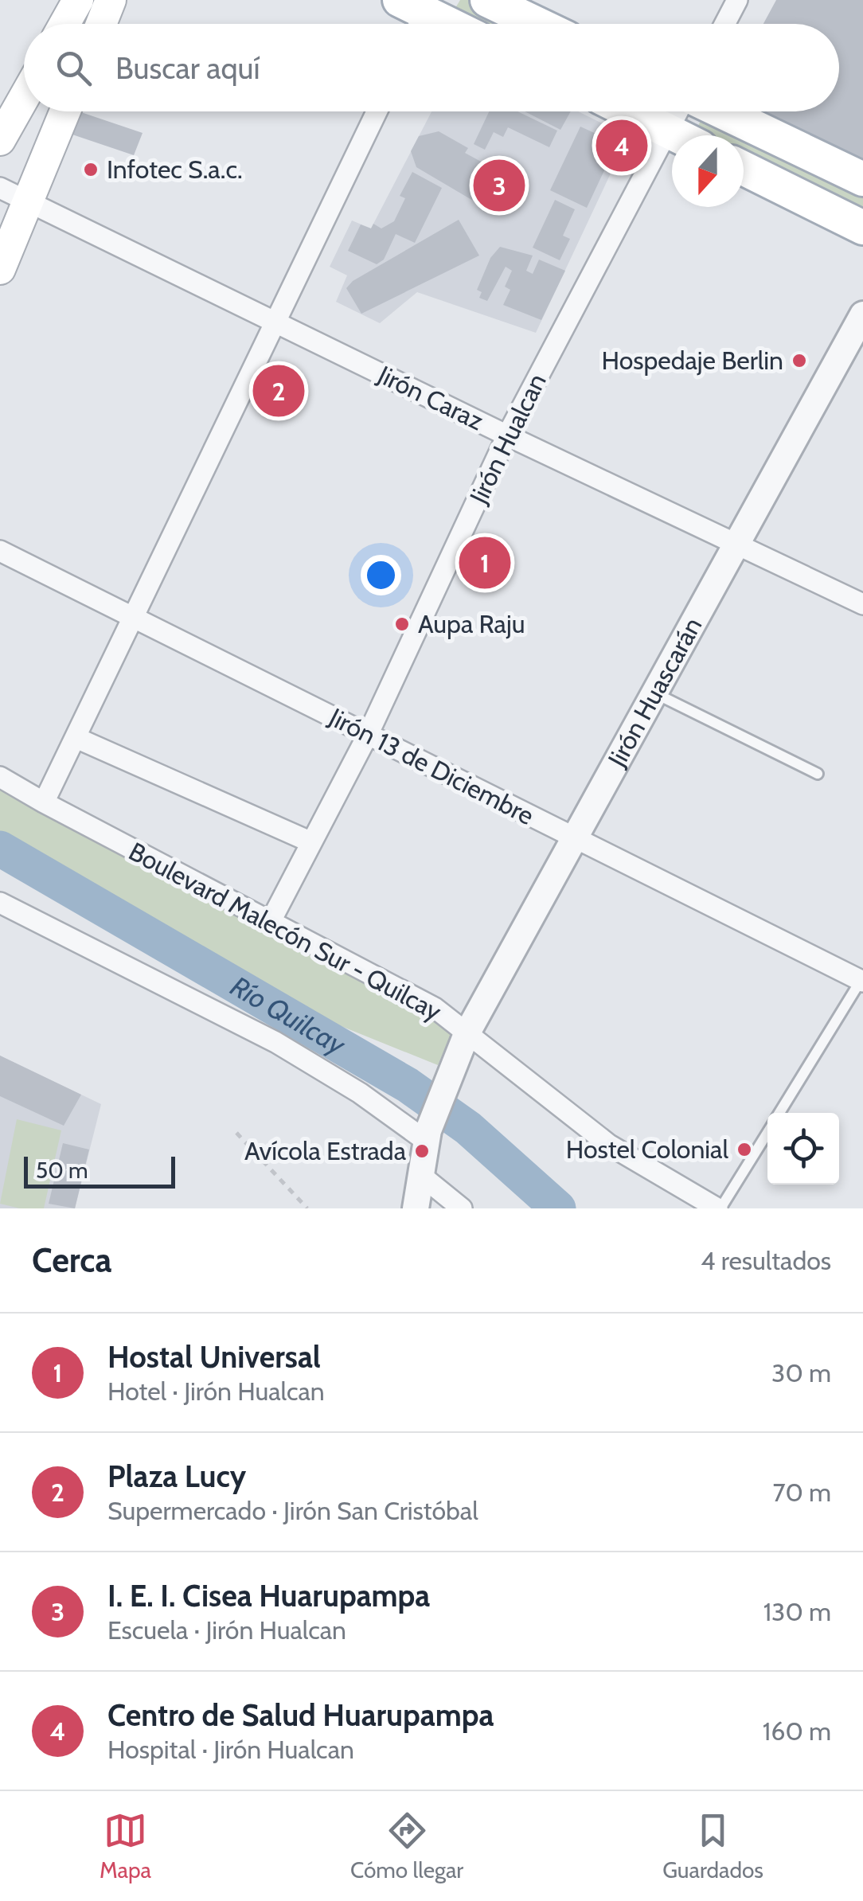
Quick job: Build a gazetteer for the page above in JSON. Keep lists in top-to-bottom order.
{
  "streets": {
    "street": [
      "Jirón Caraz",
      "Jirón Hualcan",
      "Jirón Huascarán",
      "Jirón 13 de Diciembre",
      "Boulevard Malecón Sur - Quilcay"
    ]
  },
  "crossings": [
    ["Jirón Caraz", "Jirón Hualcan"],
    ["Jirón Caraz", "Jirón Huascarán"],
    ["Jirón Hualcan", "Jirón 13 de Diciembre"],
    ["Jirón Hualcan", "Boulevard Malecón Sur - Quilcay"],
    ["Jirón Huascarán", "Jirón 13 de Diciembre"],
    ["Jirón Huascarán", "Boulevard Malecón Sur - Quilcay"]
  ],
  "water": ["Río Quilcay"],
  "places": [
    "Infotec S.a.c.",
    "Hospedaje Berlin",
    "Aupa Raju",
    "Hostel Colonial",
    "Avícola Estrada"
  ],
  "scale_bar": "50 m",
  "north": "bottom",
  "page": {
    "search": "Buscar aquí",
    "pins": [
      "4",
      "3",
      "2",
      "1"
    ],
    "scale": "50 m",
    "heading": ["Cerca", "4 resultados"],
    "list": [
      {
        "mark": "1",
        "name": "Hostal Universal",
        "note": "Hotel · Jirón Hualcan",
        "value": "30 m"
      },
      {
        "mark": "2",
        "name": "Plaza Lucy",
        "note": "Supermercado · Jirón San Cristóbal",
        "value": "70 m"
      },
      {
        "mark": "3",
        "name": "I. E. I. Cisea Huarupampa",
        "note": "Escuela · Jirón Hualcan",
        "value": "130 m"
      },
      {
        "mark": "4",
        "name": "Centro de Salud Huarupampa",
        "note": "Hospital · Jirón Hualcan",
        "value": "160 m"
      }
    ],
    "nav": ["Mapa", "Cómo llegar", "Guardados"]
  }
}
